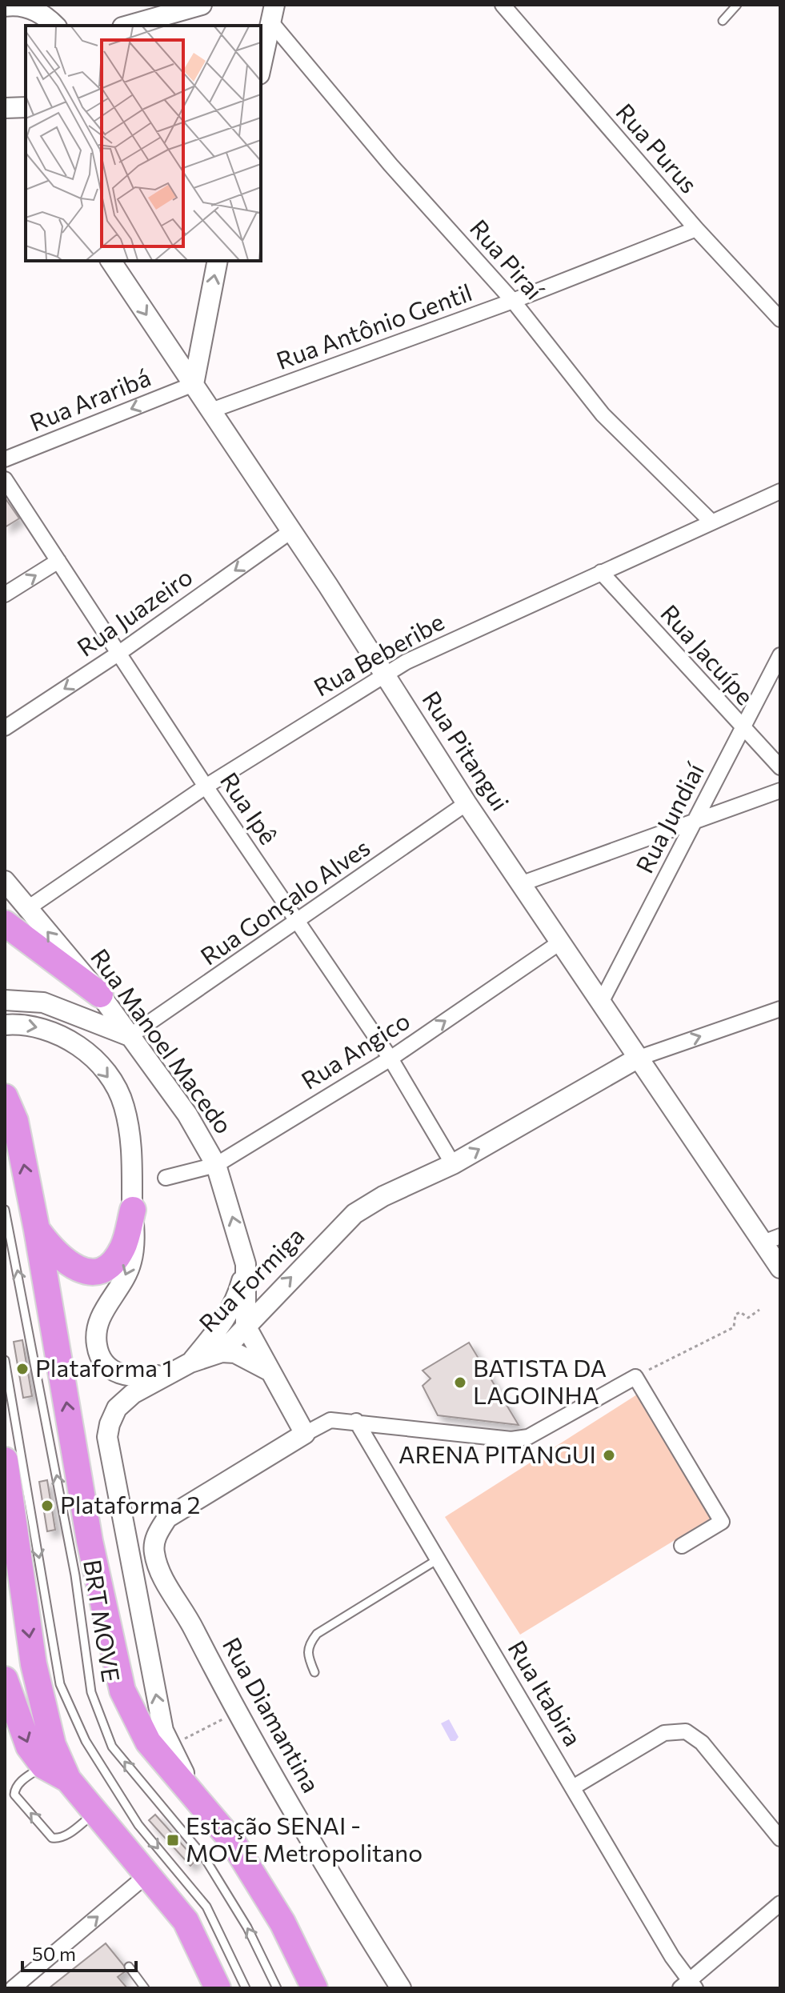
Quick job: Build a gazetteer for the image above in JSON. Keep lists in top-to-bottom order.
{
  "streets": {
    "street": [
      "Rua Purus",
      "Rua Piraí",
      "Rua Antônio Gentil",
      "Rua Araribá",
      "Rua Juazeiro",
      "Rua Beberibe",
      "Rua Jacuípe",
      "Rua Pitangui",
      "Rua Ipê",
      "Rua Jundiaí",
      "Rua Gonçalo Alves",
      "Rua Manoel Macedo",
      "Rua Angico",
      "Rua Formiga",
      "Rua Itabira",
      "Rua Diamantina"
    ],
    "lane": ["BRT MOVE"]
  },
  "crossings": [
    ["Rua Purus", "Rua Antônio Gentil"],
    ["Rua Piraí", "Rua Antônio Gentil"],
    ["Rua Piraí", "Rua Beberibe"],
    ["Rua Antônio Gentil", "Rua Pitangui"],
    ["Rua Araribá", "Rua Pitangui"],
    ["Rua Juazeiro", "Rua Pitangui"],
    ["Rua Juazeiro", "Rua Ipê"],
    ["Rua Beberibe", "Rua Jacuípe"],
    ["Rua Beberibe", "Rua Pitangui"],
    ["Rua Beberibe", "Rua Ipê"],
    ["Rua Beberibe", "Rua Manoel Macedo"],
    ["Rua Jacuípe", "Rua Jundiaí"],
    ["Rua Pitangui", "Rua Jundiaí"],
    ["Rua Pitangui", "Rua Gonçalo Alves"],
    ["Rua Pitangui", "Rua Angico"],
    ["Rua Pitangui", "Rua Formiga"],
    ["Rua Ipê", "Rua Gonçalo Alves"],
    ["Rua Ipê", "Rua Angico"],
    ["Rua Ipê", "Rua Formiga"],
    ["Rua Gonçalo Alves", "Rua Manoel Macedo"],
    ["Rua Manoel Macedo", "Rua Angico"],
    ["Rua Manoel Macedo", "Rua Formiga"]
  ],
  "one_way": [
    "Rua Araribá",
    "Rua Juazeiro",
    "Rua Manoel Macedo",
    "Rua Angico",
    "Rua Formiga"
  ],
  "places": {
    "other": [
      "Plataforma 1",
      "BATISTA DA LAGOINHA",
      "ARENA PITANGUI",
      "Plataforma 2"
    ],
    "transit": ["Estação SENAI - MOVE Metropolitano"]
  },
  "scale_bar": "50 m"
}
